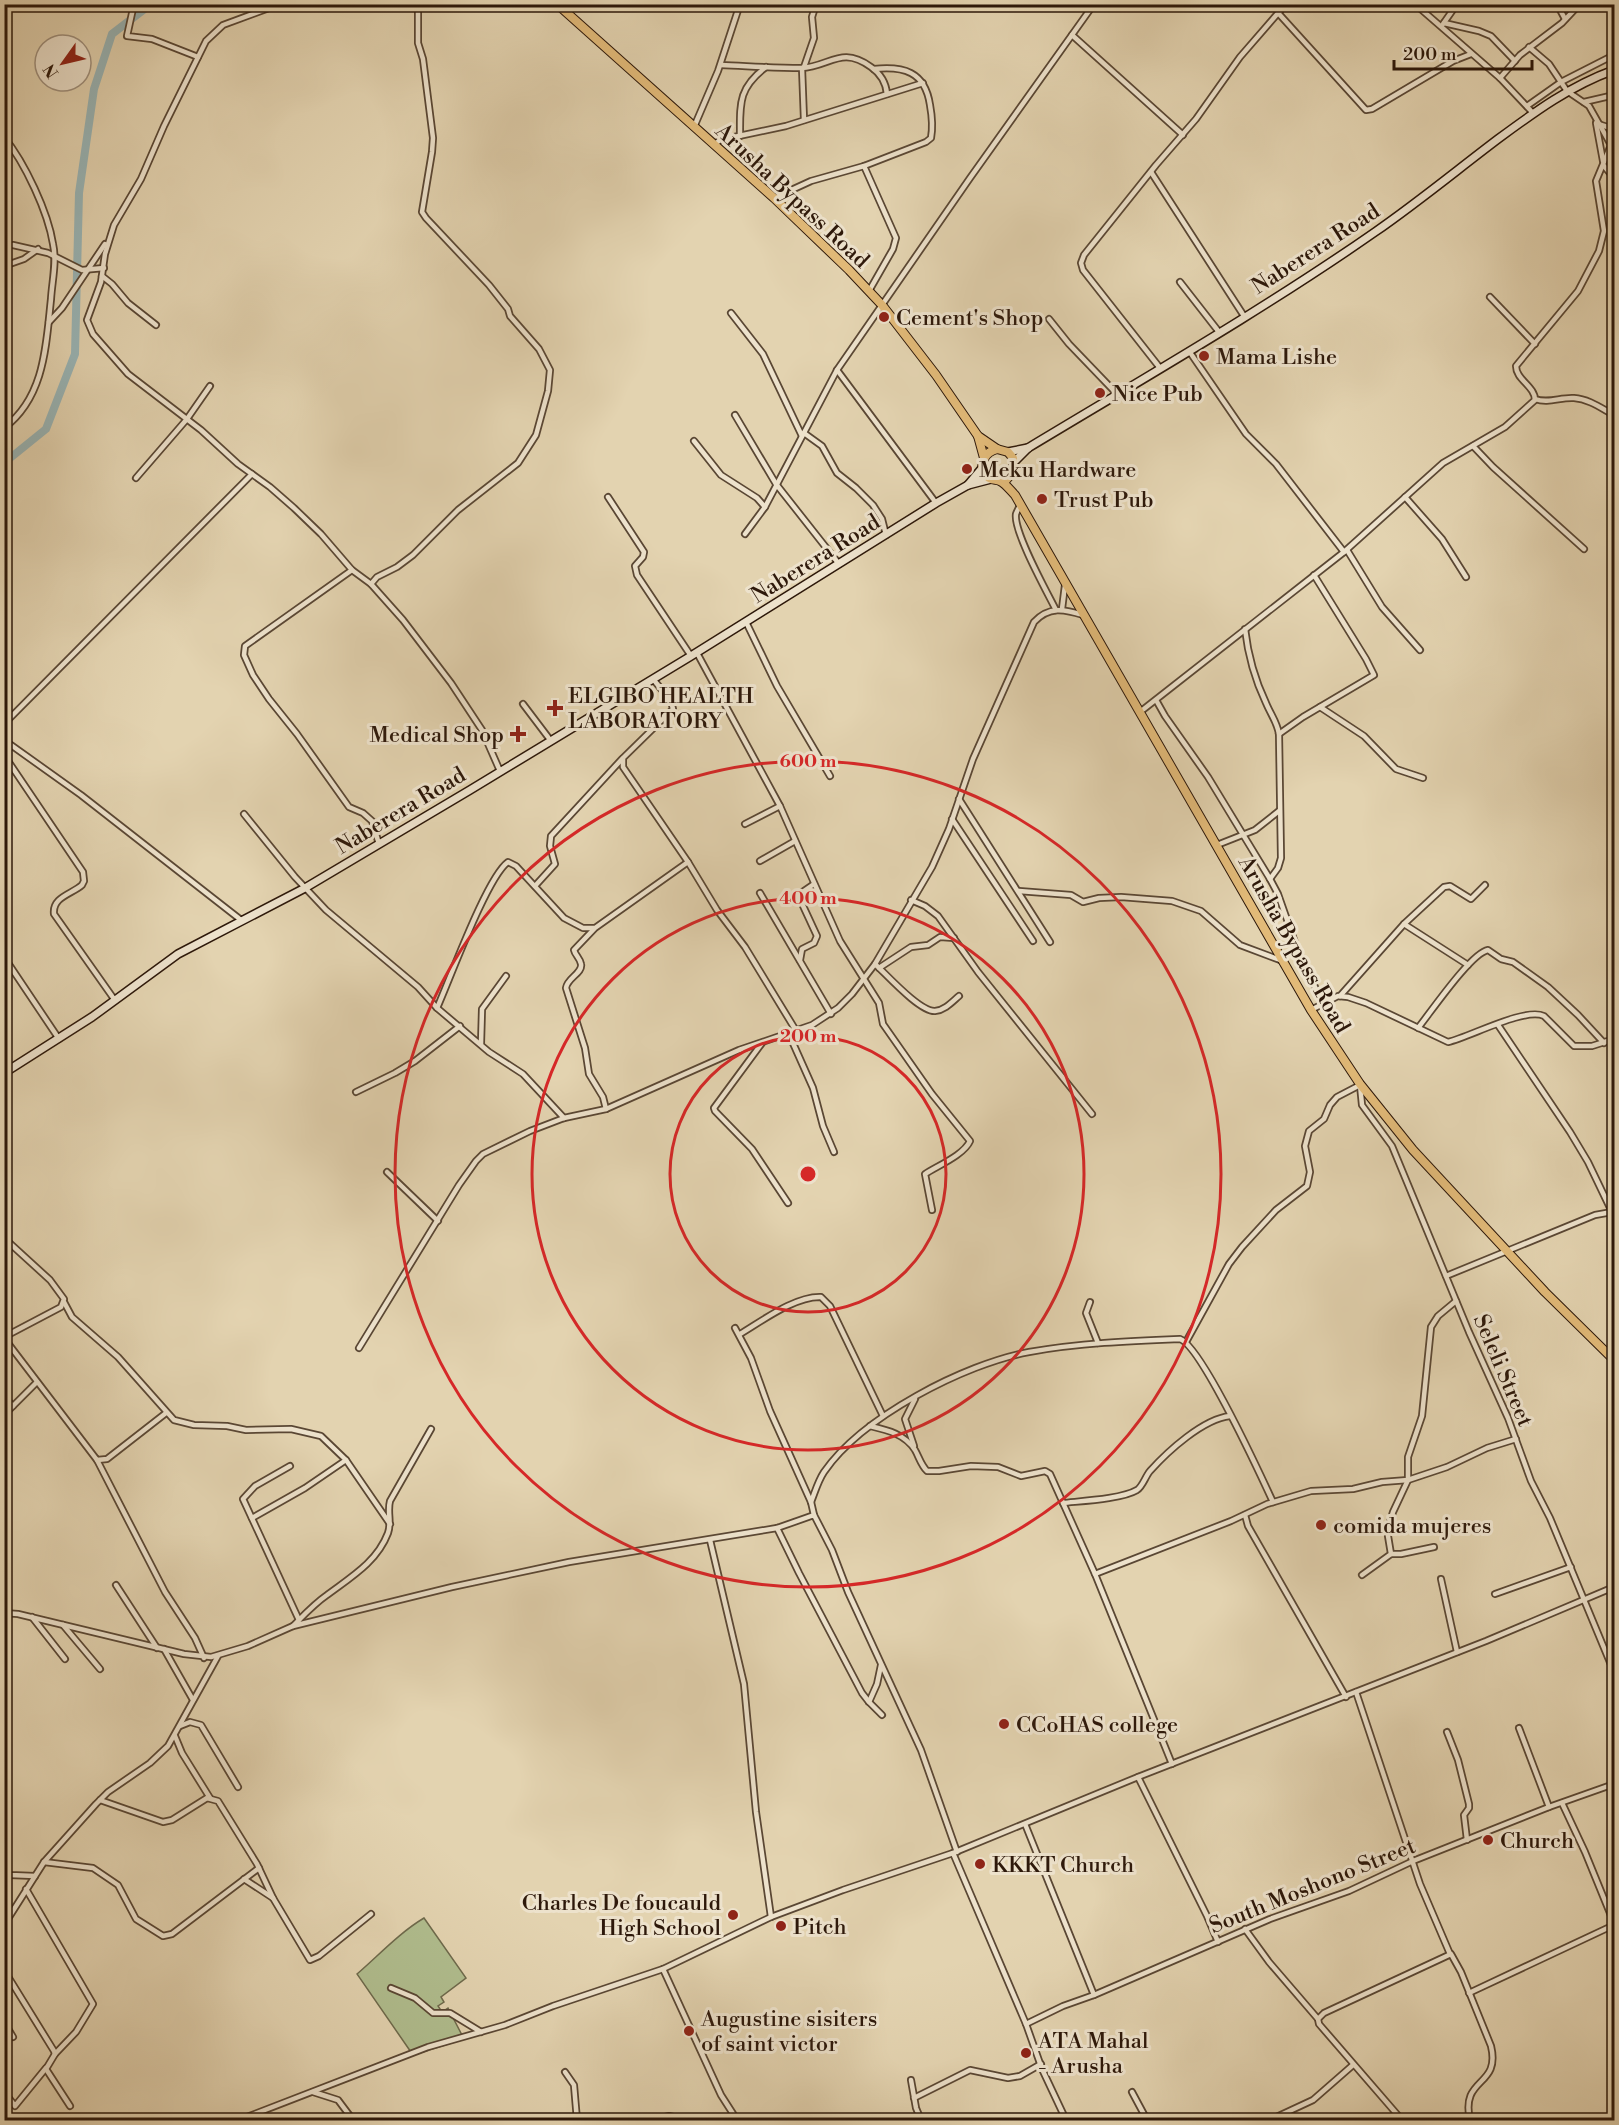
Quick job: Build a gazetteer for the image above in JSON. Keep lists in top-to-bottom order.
{
  "streets": {
    "main road": ["Arusha Bypass Road"],
    "street": ["Naberera Road", "Seleli Street", "South Moshono Street"]
  },
  "crossings": [
    ["Arusha Bypass Road", "Naberera Road"],
    ["Arusha Bypass Road", "Seleli Street"]
  ],
  "places": {
    "other": [
      "Cement's Shop",
      "Mama Lishe",
      "Nice Pub",
      "Meku Hardware",
      "Trust Pub",
      "comida mujeres",
      "CCoHAS college",
      "Church",
      "KKKT Church",
      "Charles De foucauld High School",
      "Pitch",
      "Augustine sisiters of saint victor",
      "ATA Mahal - Arusha"
    ],
    "health": ["ELGIBO HEALTH LABORATORY", "Medical Shop"]
  },
  "scale_bar": "200 m",
  "north": "bottom left",
  "rings": ["600 m", "400 m", "200 m"]
}
